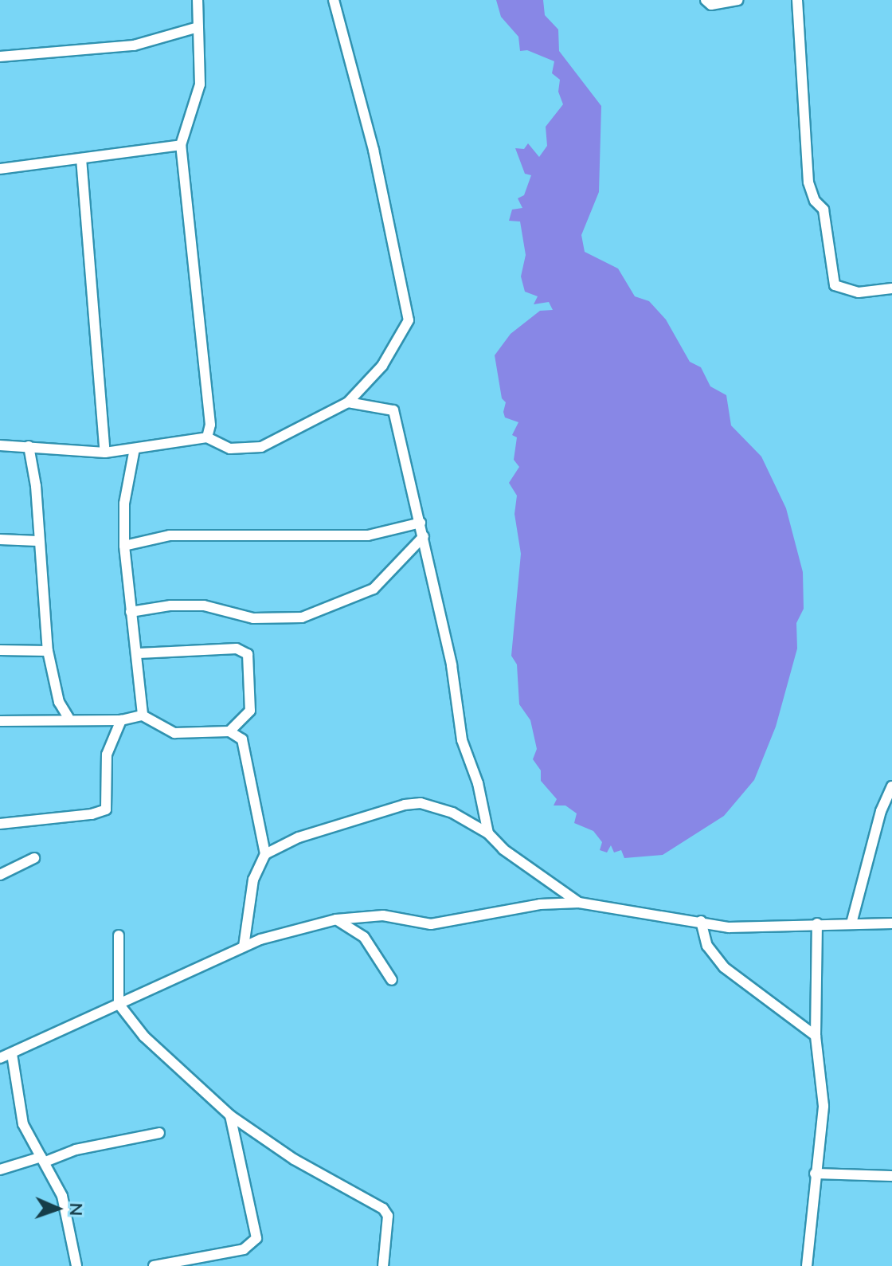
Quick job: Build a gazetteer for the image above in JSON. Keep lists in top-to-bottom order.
{
  "north": "right"
}
